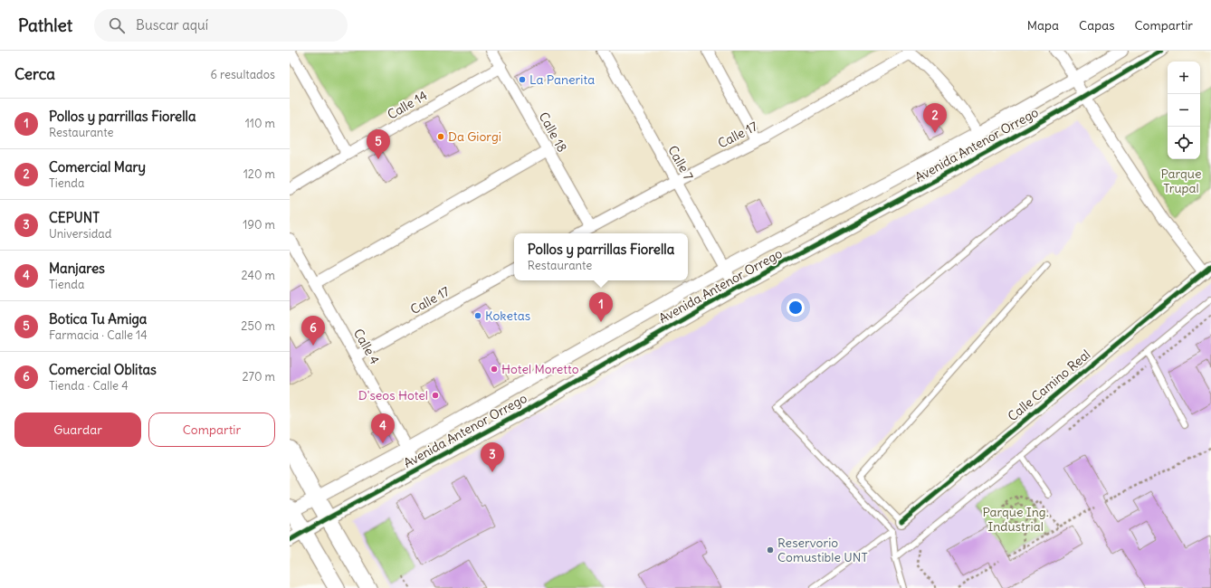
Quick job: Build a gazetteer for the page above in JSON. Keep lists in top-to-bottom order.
{
  "streets": {
    "street": [
      "Calle 14",
      "Calle 18",
      "Calle 17",
      "Avenida Antenor Orrego",
      "Calle 7",
      "Calle 4",
      "Calle Camino Real"
    ]
  },
  "crossings": [
    ["Calle 14", "Calle 18"],
    ["Calle 18", "Calle 17"],
    ["Calle 17", "Calle 7"],
    ["Calle 17", "Calle 4"],
    ["Avenida Antenor Orrego", "Calle 7"],
    ["Avenida Antenor Orrego", "Calle 4"]
  ],
  "parks": ["Parque Trupal", "Parque Ing. Industrial"],
  "places": [
    "La Panerita",
    "Da Giorgi",
    "Koketas",
    "Hotel Moretto",
    "D'seos Hotel",
    "Reservorio Comustible UNT"
  ],
  "page": {
    "header": "Pathlet",
    "search": "Buscar aquí",
    "nav": ["Mapa", "Capas", "Compartir"],
    "heading": ["Cerca", "6 resultados"],
    "map_buttons": ["+", "−"],
    "list": [
      {
        "mark": "1",
        "name": "Pollos y parrillas Fiorella",
        "note": "Restaurante",
        "value": "110 m"
      },
      {
        "mark": "2",
        "name": "Comercial Mary",
        "note": "Tienda",
        "value": "120 m"
      },
      {
        "mark": "3",
        "name": "CEPUNT",
        "note": "Universidad",
        "value": "190 m"
      },
      {
        "mark": "4",
        "name": "Manjares",
        "note": "Tienda",
        "value": "240 m"
      },
      {
        "mark": "5",
        "name": "Botica Tu Amiga",
        "note": "Farmacia · Calle 14",
        "value": "250 m"
      },
      {
        "mark": "6",
        "name": "Comercial Oblitas",
        "note": "Tienda · Calle 4",
        "value": "270 m"
      }
    ],
    "pins": [
      "2",
      "5",
      "1",
      "6",
      "4",
      "3"
    ],
    "popup": ["Pollos y parrillas Fiorella", "Restaurante"],
    "buttons": ["Guardar", "Compartir"]
  }
}
